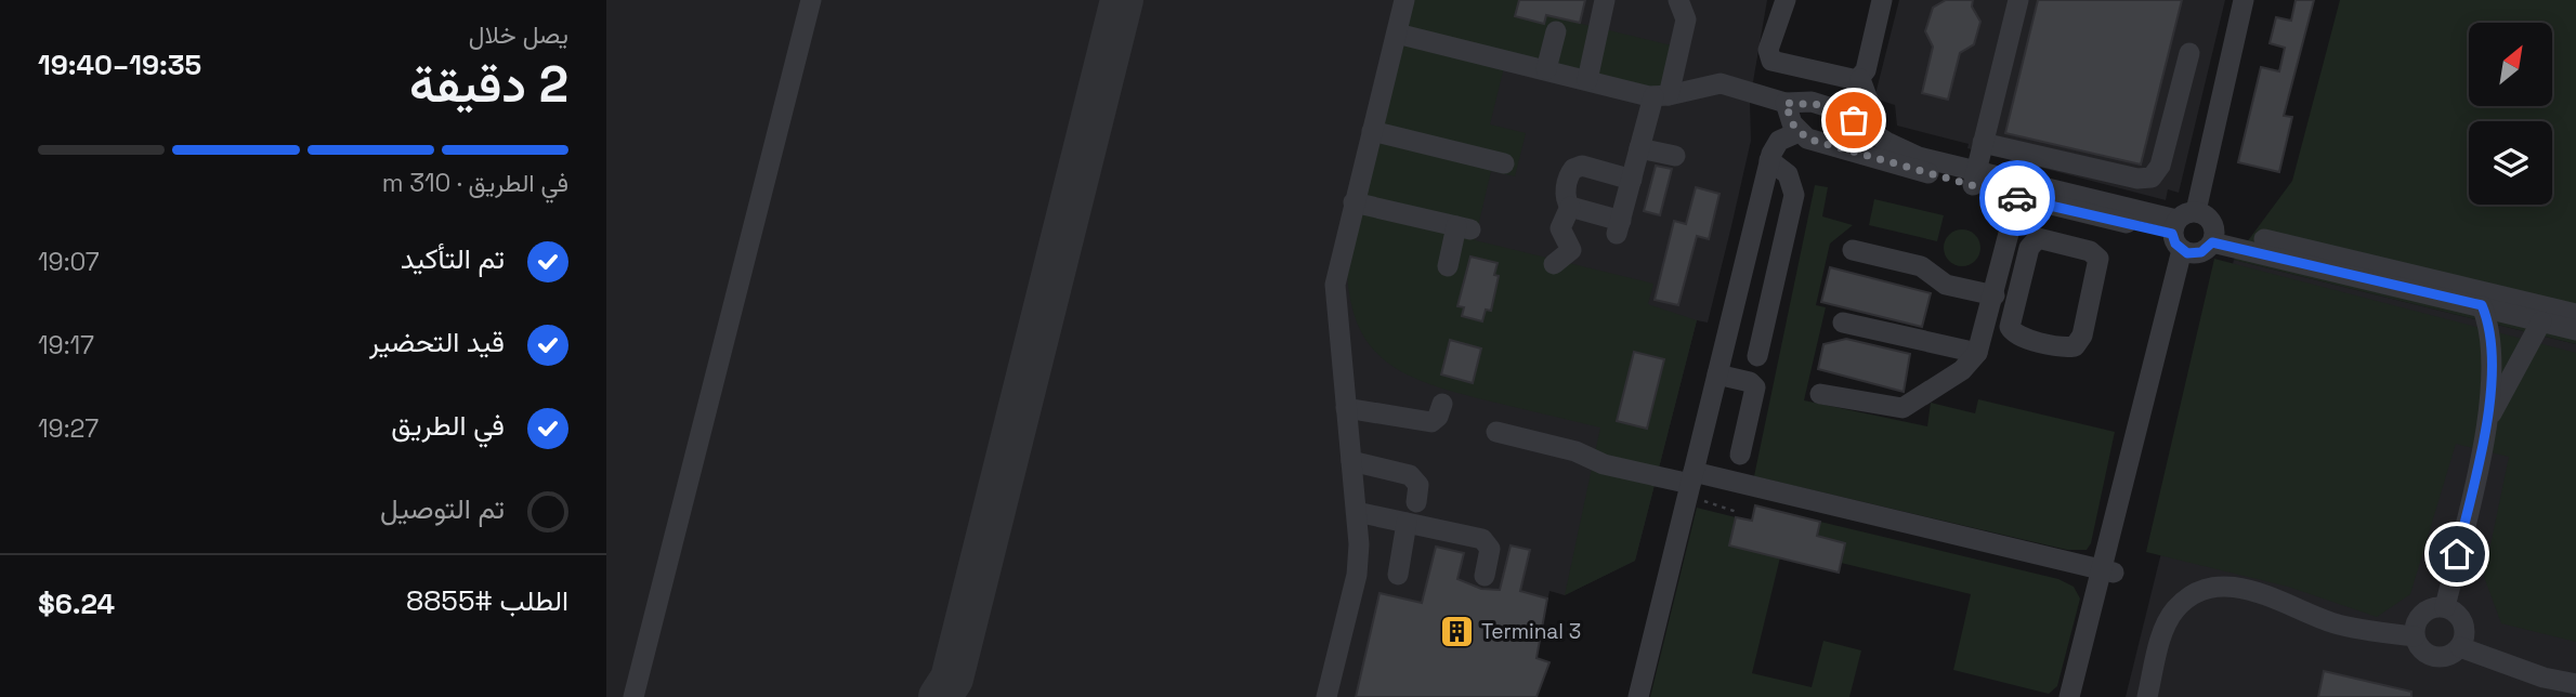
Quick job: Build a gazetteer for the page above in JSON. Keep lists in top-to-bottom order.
{
  "places": {
    "building": ["Terminal 3"]
  },
  "north": "top right",
  "page": {
    "heading": ["2 دقيقة", "يصل خلال", "19:35–19:40"],
    "panel": ["الطلب #8855", "$6.24"],
    "bar": "في الطريق · 310 m",
    "list": [
      ["تم التأكيد", "19:07"],
      ["قيد التحضير", "19:17"],
      ["في الطريق", "19:27"],
      "تم التوصيل"
    ]
  }
}
